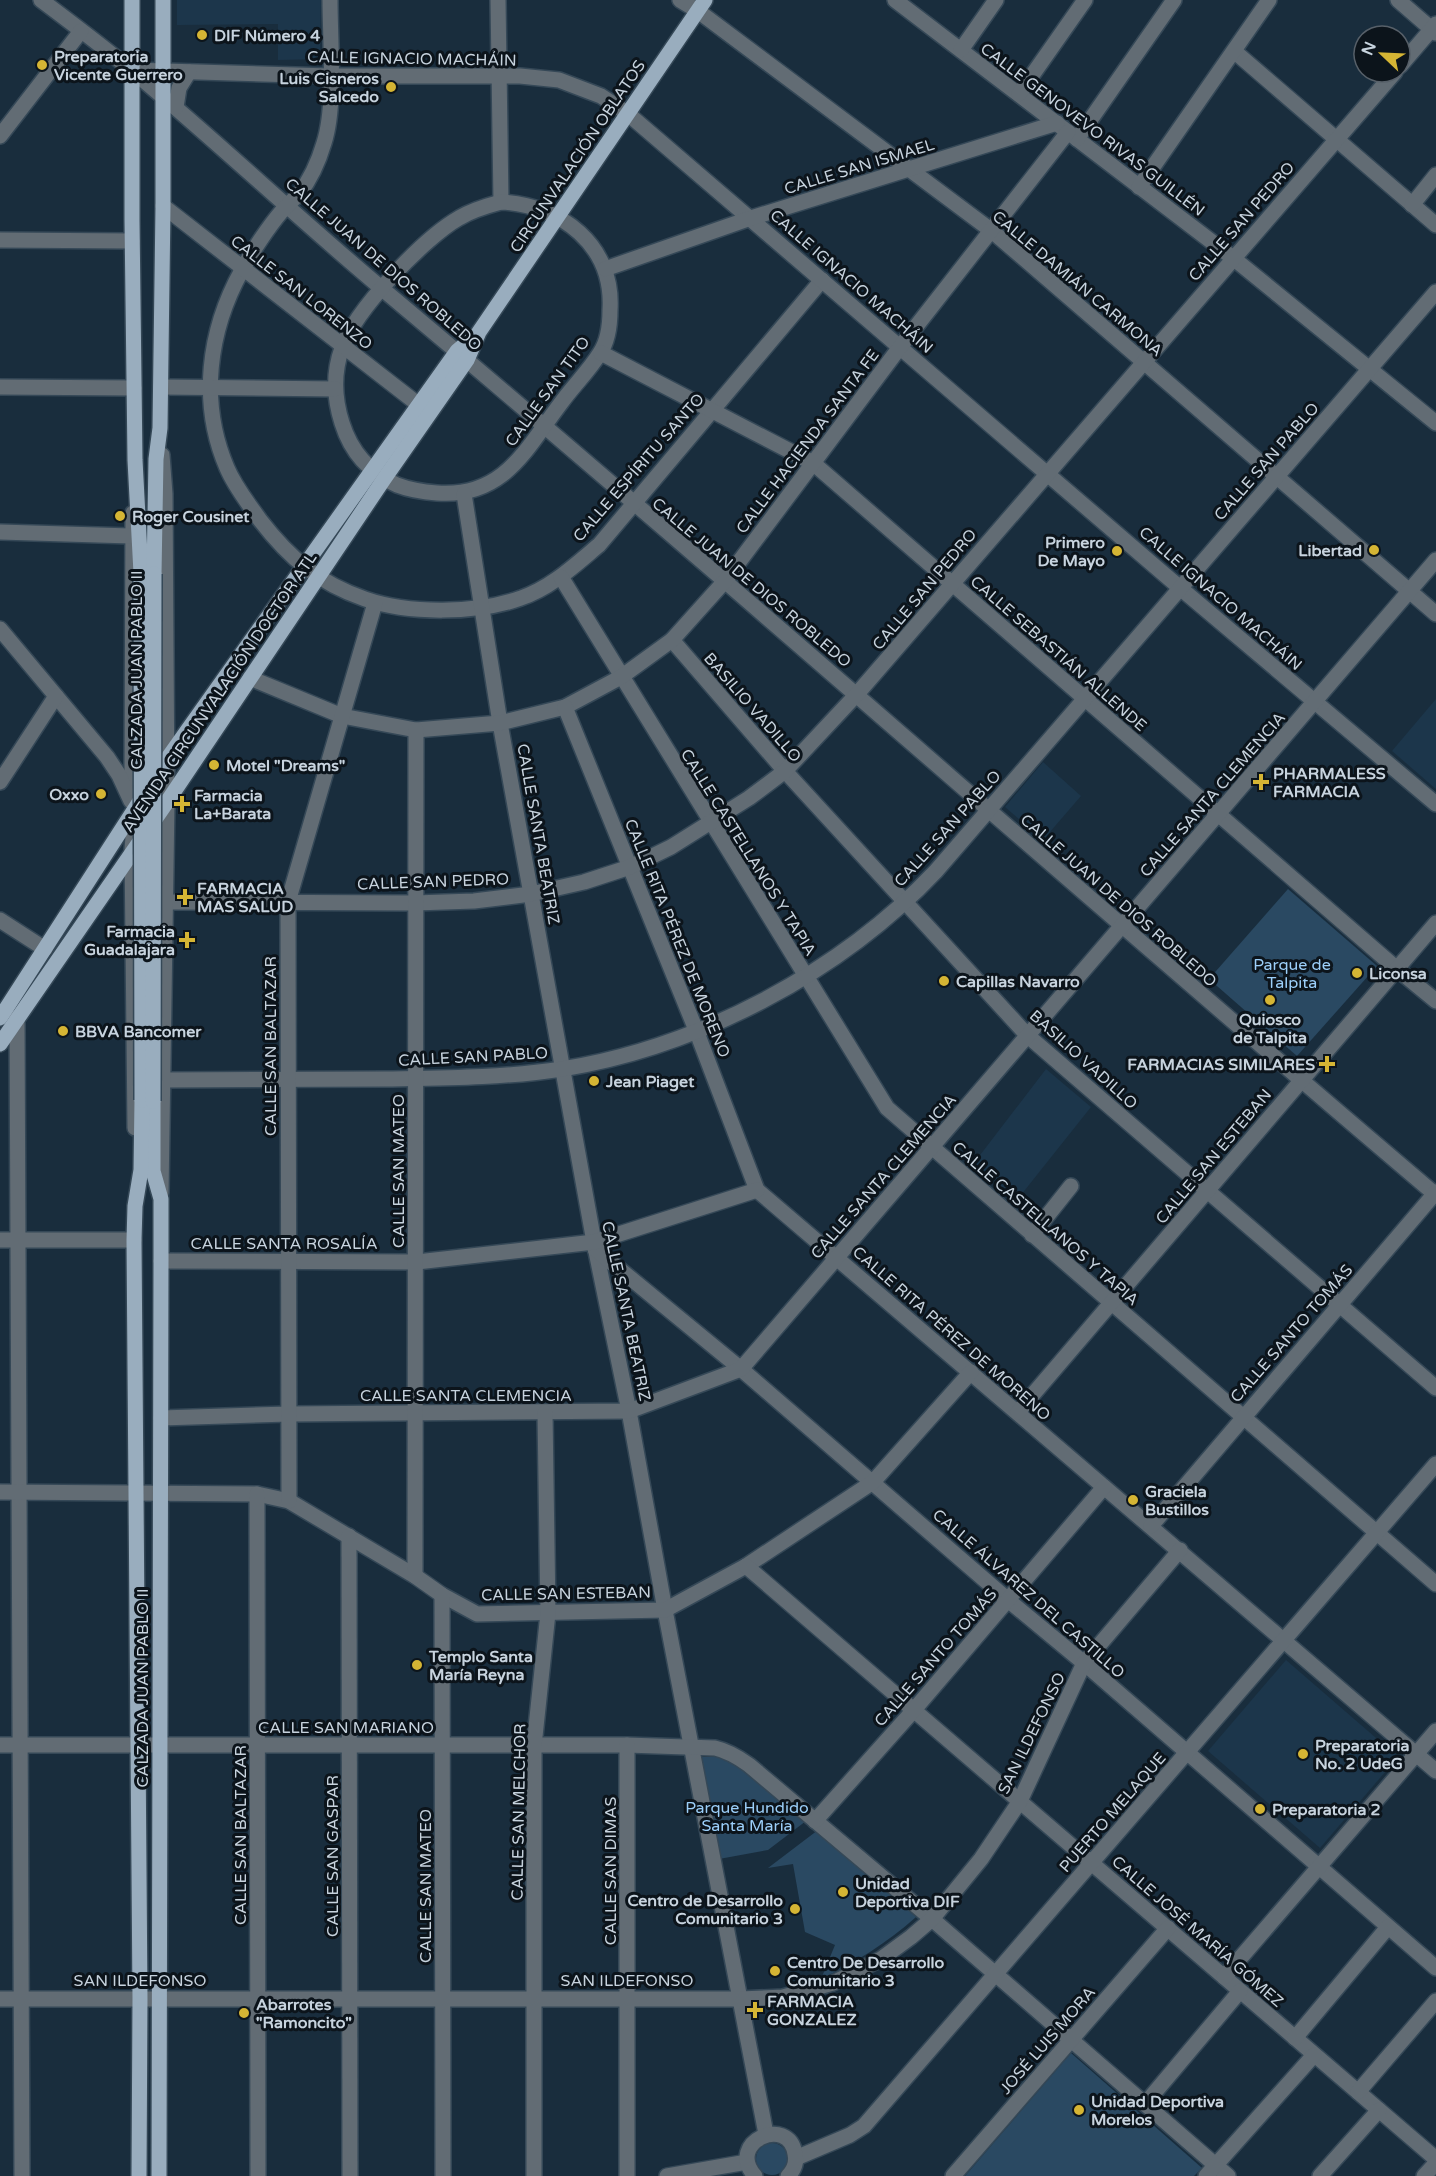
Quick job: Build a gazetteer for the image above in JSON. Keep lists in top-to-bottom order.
{
  "streets": {
    "main road": ["CIRCUNVALACIÓN OBLATOS", "CALZADA JUAN PABLO II", "AVENIDA CIRCUNVALACIÓN DOCTOR ATL"],
    "street": [
      "CALLE IGNACIO MACHÁIN",
      "CALLE GENOVEVO RIVAS GUILLÉN",
      "CALLE SAN ISMAEL",
      "CALLE SAN PEDRO",
      "CALLE JUAN DE DIOS ROBLEDO",
      "CALLE DAMIÁN CARMONA",
      "CALLE SAN LORENZO",
      "CALLE SAN TITO",
      "CALLE HACIENDA SANTA FE",
      "CALLE SAN PABLO",
      "CALLE ESPÍRITU SANTO",
      "CALLE SEBASTIÁN ALLENDE",
      "BASILIO VADILLO",
      "CALLE SANTA CLEMENCIA",
      "CALLE SANTA BEATRIZ",
      "CALLE CASTELLANOS Y TAPIA",
      "CALLE RITA PÉREZ DE MORENO",
      "CALLE SAN BALTAZAR",
      "CALLE SAN ESTEBAN",
      "CALLE SAN MATEO",
      "CALLE SANTA ROSALÍA",
      "CALLE SANTO TOMÁS",
      "CALLE ÁLVAREZ DEL CASTILLO",
      "CALLE SAN MARIANO",
      "SAN ILDEFONSO",
      "CALLE SAN MELCHOR",
      "PUERTO MELAQUE",
      "CALLE SAN GASPAR",
      "CALLE SAN DIMAS",
      "CALLE JOSÉ MARÍA GÓMEZ",
      "JOSÉ LUIS MORA"
    ]
  },
  "crossings": [
    ["CALLE IGNACIO MACHÁIN", "CIRCUNVALACIÓN OBLATOS"],
    ["CALLE IGNACIO MACHÁIN", "CALLE SAN ISMAEL"],
    ["CALLE IGNACIO MACHÁIN", "CALLE SAN PEDRO"],
    ["CALLE IGNACIO MACHÁIN", "CALLE JUAN DE DIOS ROBLEDO"],
    ["CALLE IGNACIO MACHÁIN", "CALLE HACIENDA SANTA FE"],
    ["CALLE IGNACIO MACHÁIN", "CALLE SAN PABLO"],
    ["CALLE IGNACIO MACHÁIN", "CALLE ESPÍRITU SANTO"],
    ["CALLE IGNACIO MACHÁIN", "CALZADA JUAN PABLO II"],
    ["CALLE IGNACIO MACHÁIN", "CALLE SANTA CLEMENCIA"],
    ["CALLE GENOVEVO RIVAS GUILLÉN", "CALLE SAN ISMAEL"],
    ["CALLE GENOVEVO RIVAS GUILLÉN", "CALLE SAN PEDRO"],
    ["CALLE GENOVEVO RIVAS GUILLÉN", "CALLE HACIENDA SANTA FE"],
    ["CALLE GENOVEVO RIVAS GUILLÉN", "CALLE SAN PABLO"],
    ["CIRCUNVALACIÓN OBLATOS", "CALLE JUAN DE DIOS ROBLEDO"],
    ["CIRCUNVALACIÓN OBLATOS", "CALLE DAMIÁN CARMONA"],
    ["CIRCUNVALACIÓN OBLATOS", "CALLE SAN TITO"],
    ["CIRCUNVALACIÓN OBLATOS", "AVENIDA CIRCUNVALACIÓN DOCTOR ATL"],
    ["CALLE SAN ISMAEL", "CALLE DAMIÁN CARMONA"],
    ["CALLE SAN ISMAEL", "CALLE SAN TITO"],
    ["CALLE SAN ISMAEL", "CALLE HACIENDA SANTA FE"],
    ["CALLE SAN PEDRO", "CALLE JUAN DE DIOS ROBLEDO"],
    ["CALLE SAN PEDRO", "CALLE DAMIÁN CARMONA"],
    ["CALLE SAN PEDRO", "CALLE SEBASTIÁN ALLENDE"],
    ["CALLE SAN PEDRO", "CALZADA JUAN PABLO II"],
    ["CALLE SAN PEDRO", "BASILIO VADILLO"],
    ["CALLE SAN PEDRO", "CALLE SANTA BEATRIZ"],
    ["CALLE SAN PEDRO", "CALLE CASTELLANOS Y TAPIA"],
    ["CALLE SAN PEDRO", "CALLE RITA PÉREZ DE MORENO"],
    ["CALLE SAN PEDRO", "CALLE SAN BALTAZAR"],
    ["CALLE SAN PEDRO", "CALLE SAN MATEO"],
    ["CALLE JUAN DE DIOS ROBLEDO", "CALLE SAN TITO"],
    ["CALLE JUAN DE DIOS ROBLEDO", "CALLE HACIENDA SANTA FE"],
    ["CALLE JUAN DE DIOS ROBLEDO", "CALLE SAN PABLO"],
    ["CALLE JUAN DE DIOS ROBLEDO", "CALLE ESPÍRITU SANTO"],
    ["CALLE JUAN DE DIOS ROBLEDO", "CALZADA JUAN PABLO II"],
    ["CALLE JUAN DE DIOS ROBLEDO", "AVENIDA CIRCUNVALACIÓN DOCTOR ATL"],
    ["CALLE JUAN DE DIOS ROBLEDO", "CALLE SANTA CLEMENCIA"],
    ["CALLE JUAN DE DIOS ROBLEDO", "CALLE SAN ESTEBAN"],
    ["CALLE JUAN DE DIOS ROBLEDO", "CALLE SANTO TOMÁS"],
    ["CALLE DAMIÁN CARMONA", "CALLE HACIENDA SANTA FE"],
    ["CALLE DAMIÁN CARMONA", "CALLE SAN PABLO"],
    ["CALLE DAMIÁN CARMONA", "CALLE SANTA CLEMENCIA"],
    ["CALLE SAN LORENZO", "CALLE ESPÍRITU SANTO"],
    ["CALLE SAN LORENZO", "CALZADA JUAN PABLO II"],
    ["CALLE SAN LORENZO", "AVENIDA CIRCUNVALACIÓN DOCTOR ATL"],
    ["CALLE SAN TITO", "CALLE SEBASTIÁN ALLENDE"],
    ["CALLE SAN TITO", "AVENIDA CIRCUNVALACIÓN DOCTOR ATL"],
    ["CALLE SAN TITO", "CALLE SANTA BEATRIZ"],
    ["CALLE HACIENDA SANTA FE", "CALLE SEBASTIÁN ALLENDE"],
    ["CALLE HACIENDA SANTA FE", "AVENIDA CIRCUNVALACIÓN DOCTOR ATL"],
    ["CALLE HACIENDA SANTA FE", "BASILIO VADILLO"],
    ["CALLE HACIENDA SANTA FE", "CALLE SANTA BEATRIZ"],
    ["CALLE HACIENDA SANTA FE", "CALLE CASTELLANOS Y TAPIA"],
    ["CALLE HACIENDA SANTA FE", "CALLE RITA PÉREZ DE MORENO"],
    ["CALLE HACIENDA SANTA FE", "CALLE SAN BALTAZAR"],
    ["CALLE HACIENDA SANTA FE", "CALLE SAN MATEO"],
    ["CALLE SAN PABLO", "CALLE SEBASTIÁN ALLENDE"],
    ["CALLE SAN PABLO", "CALZADA JUAN PABLO II"],
    ["CALLE SAN PABLO", "BASILIO VADILLO"],
    ["CALLE SAN PABLO", "CALLE SANTA BEATRIZ"],
    ["CALLE SAN PABLO", "CALLE CASTELLANOS Y TAPIA"],
    ["CALLE SAN PABLO", "CALLE RITA PÉREZ DE MORENO"],
    ["CALLE SAN PABLO", "CALLE SAN BALTAZAR"],
    ["CALLE SAN PABLO", "CALLE SAN MATEO"],
    ["CALLE ESPÍRITU SANTO", "CALLE SEBASTIÁN ALLENDE"],
    ["CALLE ESPÍRITU SANTO", "AVENIDA CIRCUNVALACIÓN DOCTOR ATL"],
    ["CALLE ESPÍRITU SANTO", "CALLE SANTA BEATRIZ"],
    ["CALLE ESPÍRITU SANTO", "CALLE CASTELLANOS Y TAPIA"],
    ["CALLE ESPÍRITU SANTO", "CALLE SAN BALTAZAR"],
    ["CALLE SEBASTIÁN ALLENDE", "CALLE SANTA CLEMENCIA"],
    ["CALLE SEBASTIÁN ALLENDE", "CALLE SAN ESTEBAN"],
    ["CALZADA JUAN PABLO II", "AVENIDA CIRCUNVALACIÓN DOCTOR ATL"],
    ["CALZADA JUAN PABLO II", "CALLE SANTA CLEMENCIA"],
    ["CALZADA JUAN PABLO II", "CALLE SAN ESTEBAN"],
    ["CALZADA JUAN PABLO II", "CALLE SANTA ROSALÍA"],
    ["CALZADA JUAN PABLO II", "CALLE SAN MARIANO"],
    ["CALZADA JUAN PABLO II", "SAN ILDEFONSO"],
    ["BASILIO VADILLO", "CALLE SANTA CLEMENCIA"],
    ["BASILIO VADILLO", "CALLE SAN ESTEBAN"],
    ["BASILIO VADILLO", "CALLE SANTO TOMÁS"],
    ["CALLE SANTA CLEMENCIA", "CALLE SANTA BEATRIZ"],
    ["CALLE SANTA CLEMENCIA", "CALLE CASTELLANOS Y TAPIA"],
    ["CALLE SANTA CLEMENCIA", "CALLE RITA PÉREZ DE MORENO"],
    ["CALLE SANTA CLEMENCIA", "CALLE SAN BALTAZAR"],
    ["CALLE SANTA CLEMENCIA", "CALLE SAN MATEO"],
    ["CALLE SANTA CLEMENCIA", "CALLE ÁLVAREZ DEL CASTILLO"],
    ["CALLE SANTA CLEMENCIA", "CALLE SAN MELCHOR"],
    ["CALLE SANTA BEATRIZ", "CALLE SAN ESTEBAN"],
    ["CALLE SANTA BEATRIZ", "CALLE SANTA ROSALÍA"],
    ["CALLE SANTA BEATRIZ", "CALLE ÁLVAREZ DEL CASTILLO"],
    ["CALLE SANTA BEATRIZ", "CALLE SAN MARIANO"],
    ["CALLE SANTA BEATRIZ", "SAN ILDEFONSO"],
    ["CALLE CASTELLANOS Y TAPIA", "CALLE SAN ESTEBAN"],
    ["CALLE CASTELLANOS Y TAPIA", "CALLE SANTO TOMÁS"],
    ["CALLE CASTELLANOS Y TAPIA", "PUERTO MELAQUE"],
    ["CALLE RITA PÉREZ DE MORENO", "CALLE SAN ESTEBAN"],
    ["CALLE RITA PÉREZ DE MORENO", "CALLE SANTA ROSALÍA"],
    ["CALLE RITA PÉREZ DE MORENO", "CALLE SANTO TOMÁS"],
    ["CALLE RITA PÉREZ DE MORENO", "SAN ILDEFONSO"],
    ["CALLE RITA PÉREZ DE MORENO", "PUERTO MELAQUE"],
    ["CALLE SAN BALTAZAR", "CALLE SAN ESTEBAN"],
    ["CALLE SAN BALTAZAR", "CALLE SANTA ROSALÍA"],
    ["CALLE SAN BALTAZAR", "CALLE SAN MARIANO"],
    ["CALLE SAN BALTAZAR", "SAN ILDEFONSO"],
    ["CALLE SAN ESTEBAN", "CALLE SAN MATEO"],
    ["CALLE SAN ESTEBAN", "CALLE ÁLVAREZ DEL CASTILLO"],
    ["CALLE SAN ESTEBAN", "CALLE SAN MELCHOR"],
    ["CALLE SAN ESTEBAN", "CALLE SAN GASPAR"],
    ["CALLE SAN ESTEBAN", "CALLE JOSÉ MARÍA GÓMEZ"],
    ["CALLE SAN MATEO", "CALLE SANTA ROSALÍA"],
    ["CALLE SAN MATEO", "CALLE SAN MARIANO"],
    ["CALLE SAN MATEO", "SAN ILDEFONSO"],
    ["CALLE SANTA ROSALÍA", "CALLE ÁLVAREZ DEL CASTILLO"],
    ["CALLE SANTO TOMÁS", "CALLE ÁLVAREZ DEL CASTILLO"],
    ["CALLE SANTO TOMÁS", "CALLE SAN MARIANO"],
    ["CALLE SANTO TOMÁS", "CALLE JOSÉ MARÍA GÓMEZ"],
    ["CALLE ÁLVAREZ DEL CASTILLO", "SAN ILDEFONSO"],
    ["CALLE ÁLVAREZ DEL CASTILLO", "PUERTO MELAQUE"],
    ["CALLE SAN MARIANO", "SAN ILDEFONSO"],
    ["CALLE SAN MARIANO", "CALLE SAN MELCHOR"],
    ["CALLE SAN MARIANO", "PUERTO MELAQUE"],
    ["CALLE SAN MARIANO", "CALLE SAN GASPAR"],
    ["CALLE SAN MARIANO", "CALLE SAN DIMAS"],
    ["CALLE SAN MARIANO", "JOSÉ LUIS MORA"],
    ["SAN ILDEFONSO", "CALLE SAN MELCHOR"],
    ["SAN ILDEFONSO", "CALLE SAN GASPAR"],
    ["SAN ILDEFONSO", "CALLE SAN DIMAS"],
    ["SAN ILDEFONSO", "CALLE JOSÉ MARÍA GÓMEZ"],
    ["PUERTO MELAQUE", "CALLE JOSÉ MARÍA GÓMEZ"],
    ["CALLE JOSÉ MARÍA GÓMEZ", "JOSÉ LUIS MORA"]
  ],
  "parks": ["Parque de Talpita", "Parque Hundido Santa María"],
  "places": {
    "other": [
      "DIF Número 4",
      "Preparatoria Vicente Guerrero",
      "Luis Cisneros Salcedo",
      "Roger Cousinet",
      "Libertad",
      "Primero De Mayo",
      "Motel \"Dreams\"",
      "Oxxo",
      "Liconsa",
      "Capillas Navarro",
      "Quiosco de Talpita",
      "BBVA Bancomer",
      "Jean Piaget",
      "Graciela Bustillos",
      "Templo Santa María Reyna",
      "Preparatoria No. 2 UdeG",
      "Preparatoria 2",
      "Unidad Deportiva DIF",
      "Centro de Desarrollo Comunitario 3",
      "Centro De Desarrollo Comunitario 3",
      "Abarrotes \"Ramoncito\"",
      "Unidad Deportiva Morelos"
    ],
    "health": [
      "PHARMALESS FARMACIA",
      "Farmacia La+Barata",
      "FARMACIA MAS SALUD",
      "Farmacia Guadalajara",
      "FARMACIAS SIMILARES",
      "FARMACIA GONZALEZ"
    ]
  },
  "north": "top left"
}
